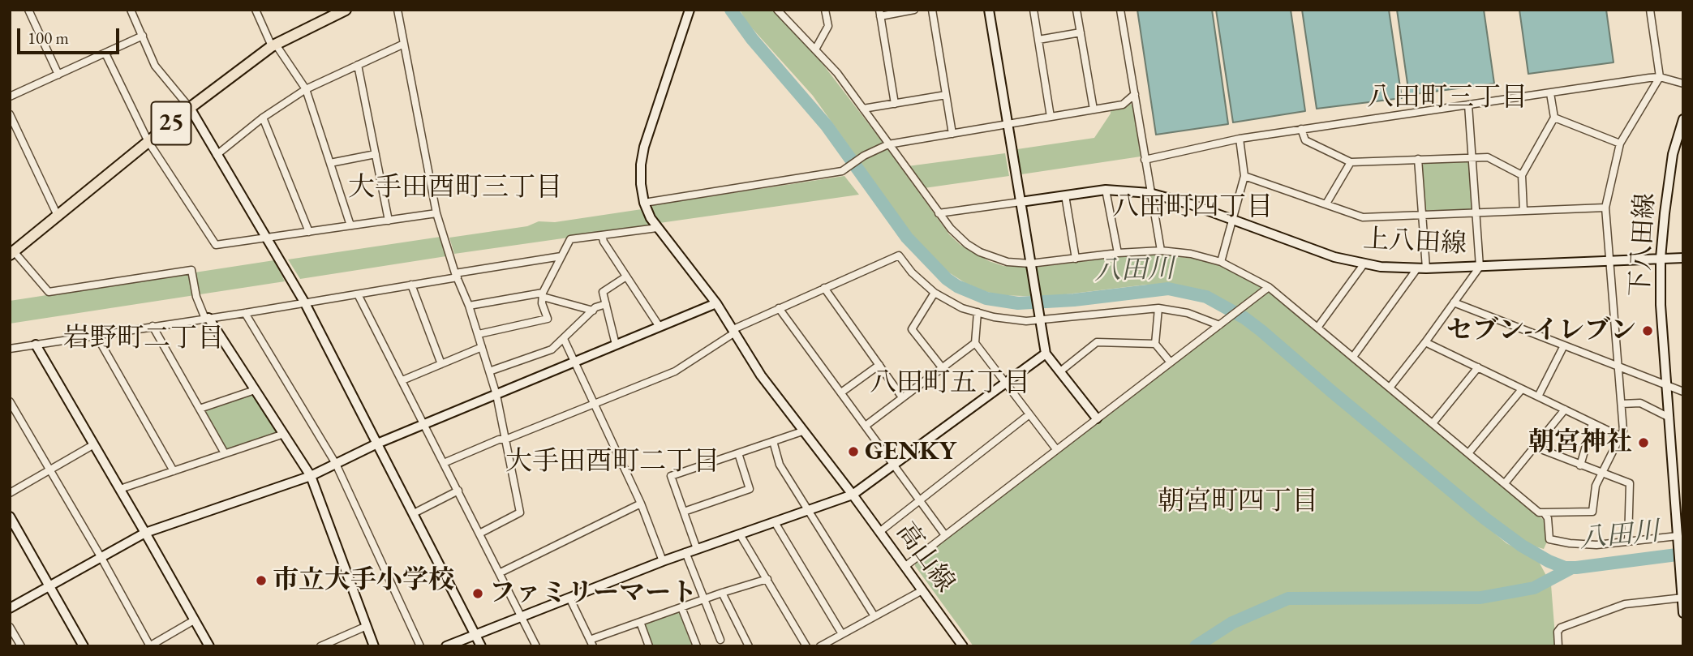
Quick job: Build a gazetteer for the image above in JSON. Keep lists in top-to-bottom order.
{
  "streets": {
    "main road": ["25"],
    "street": ["上八田線", "下八田線", "高山線"]
  },
  "crossings": [
    ["上八田線", "下八田線"]
  ],
  "districts": [
    "八田町三丁目",
    "大手田酉町三丁目",
    "八田町四丁目",
    "岩野町二丁目",
    "八田町五丁目",
    "大手田酉町二丁目",
    "朝宮町四丁目"
  ],
  "water": ["八田川"],
  "places": [
    "セブン-イレブン",
    "朝宮神社",
    "GENKY",
    "市立大手小学校",
    "ファミリーマート"
  ],
  "scale_bar": "100 m"
}
